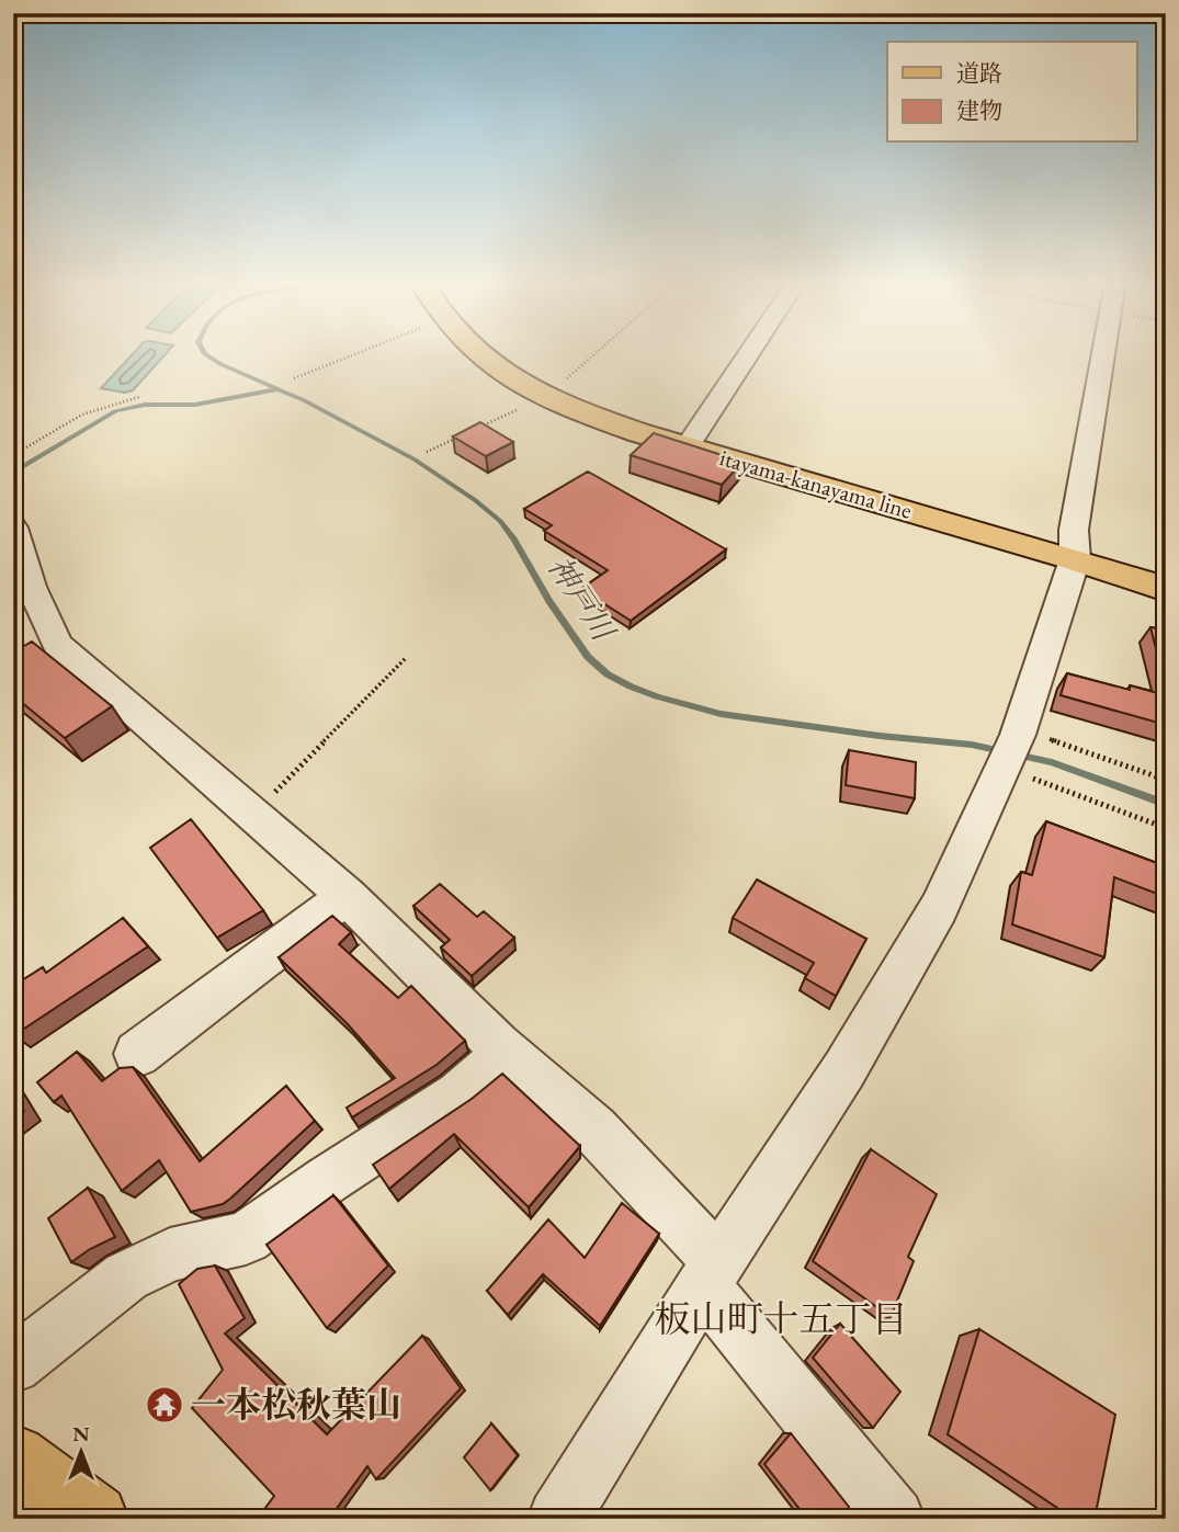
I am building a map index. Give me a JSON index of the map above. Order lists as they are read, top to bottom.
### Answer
{
  "streets": {
    "main road": ["itayama-kanayama line"]
  },
  "districts": ["板山町十五丁目"],
  "water": ["神戸川"],
  "places": {
    "temple": ["一本松秋葉山"]
  },
  "legend": ["道路", "建物"],
  "north": "top"
}
